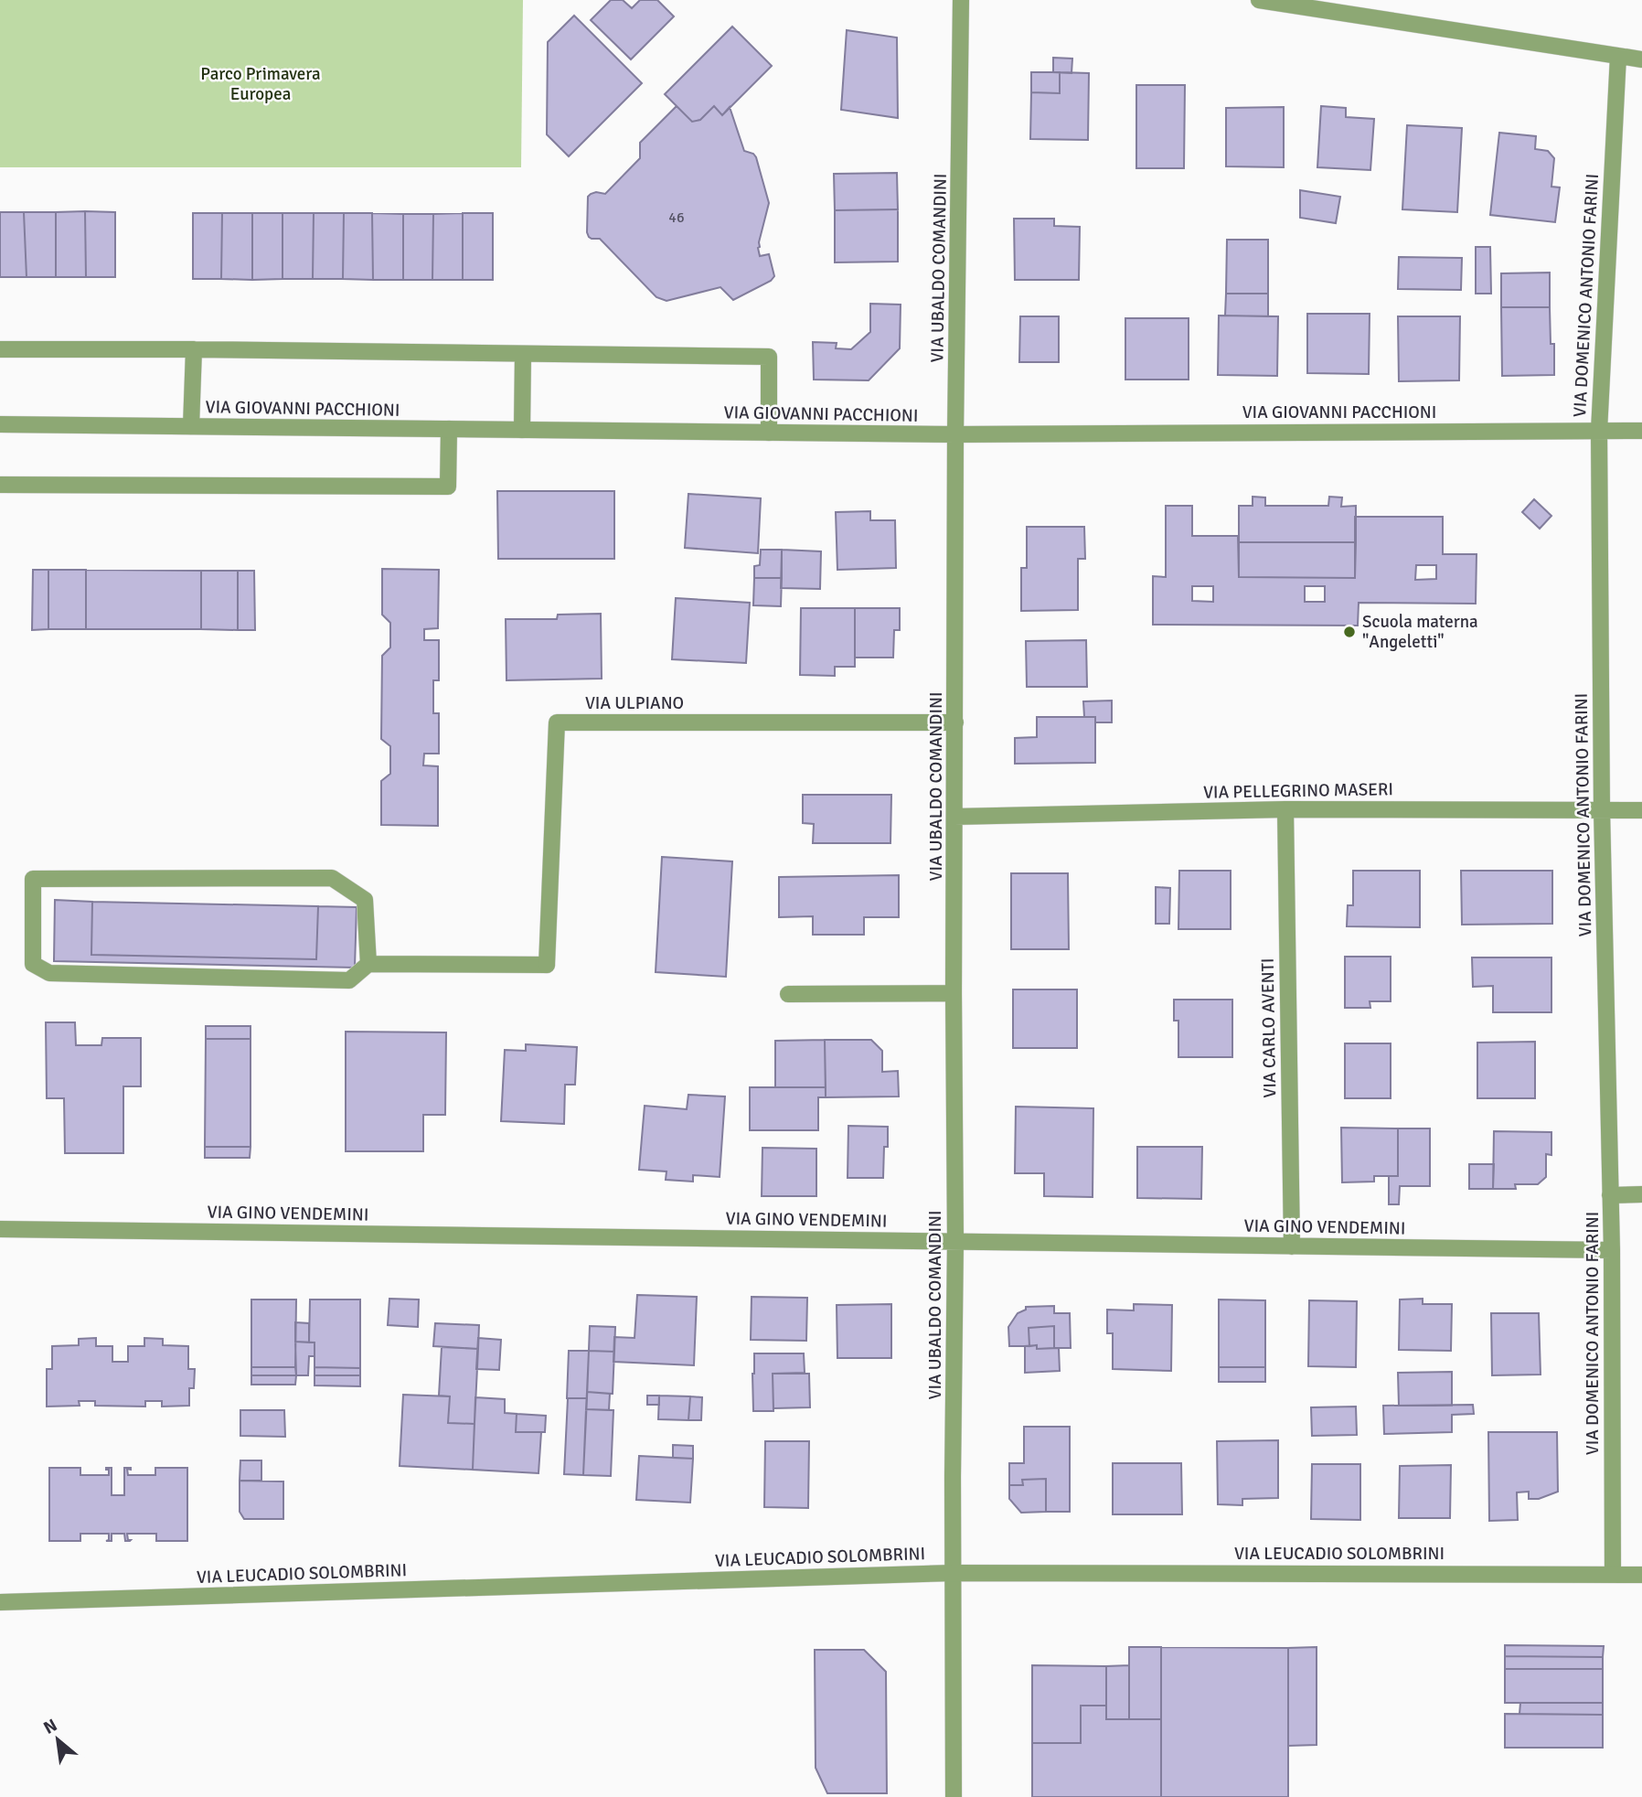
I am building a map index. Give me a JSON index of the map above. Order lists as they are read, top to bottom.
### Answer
{
  "streets": {
    "street": [
      "VIA UBALDO COMANDINI",
      "VIA DOMENICO ANTONIO FARINI",
      "VIA GIOVANNI PACCHIONI",
      "VIA ULPIANO",
      "VIA PELLEGRINO MASERI",
      "VIA CARLO AVENTI",
      "VIA GINO VENDEMINI",
      "VIA LEUCADIO SOLOMBRINI"
    ]
  },
  "crossings": [
    ["VIA UBALDO COMANDINI", "VIA GIOVANNI PACCHIONI"],
    ["VIA UBALDO COMANDINI", "VIA ULPIANO"],
    ["VIA UBALDO COMANDINI", "VIA PELLEGRINO MASERI"],
    ["VIA UBALDO COMANDINI", "VIA GINO VENDEMINI"],
    ["VIA UBALDO COMANDINI", "VIA LEUCADIO SOLOMBRINI"],
    ["VIA DOMENICO ANTONIO FARINI", "VIA GIOVANNI PACCHIONI"],
    ["VIA DOMENICO ANTONIO FARINI", "VIA PELLEGRINO MASERI"],
    ["VIA DOMENICO ANTONIO FARINI", "VIA GINO VENDEMINI"],
    ["VIA DOMENICO ANTONIO FARINI", "VIA LEUCADIO SOLOMBRINI"],
    ["VIA PELLEGRINO MASERI", "VIA CARLO AVENTI"],
    ["VIA CARLO AVENTI", "VIA GINO VENDEMINI"]
  ],
  "parks": ["Parco Primavera Europea"],
  "places": ["Scuola materna \"Angeletti\""],
  "house_numbers": ["46"],
  "north": "top left"
}
